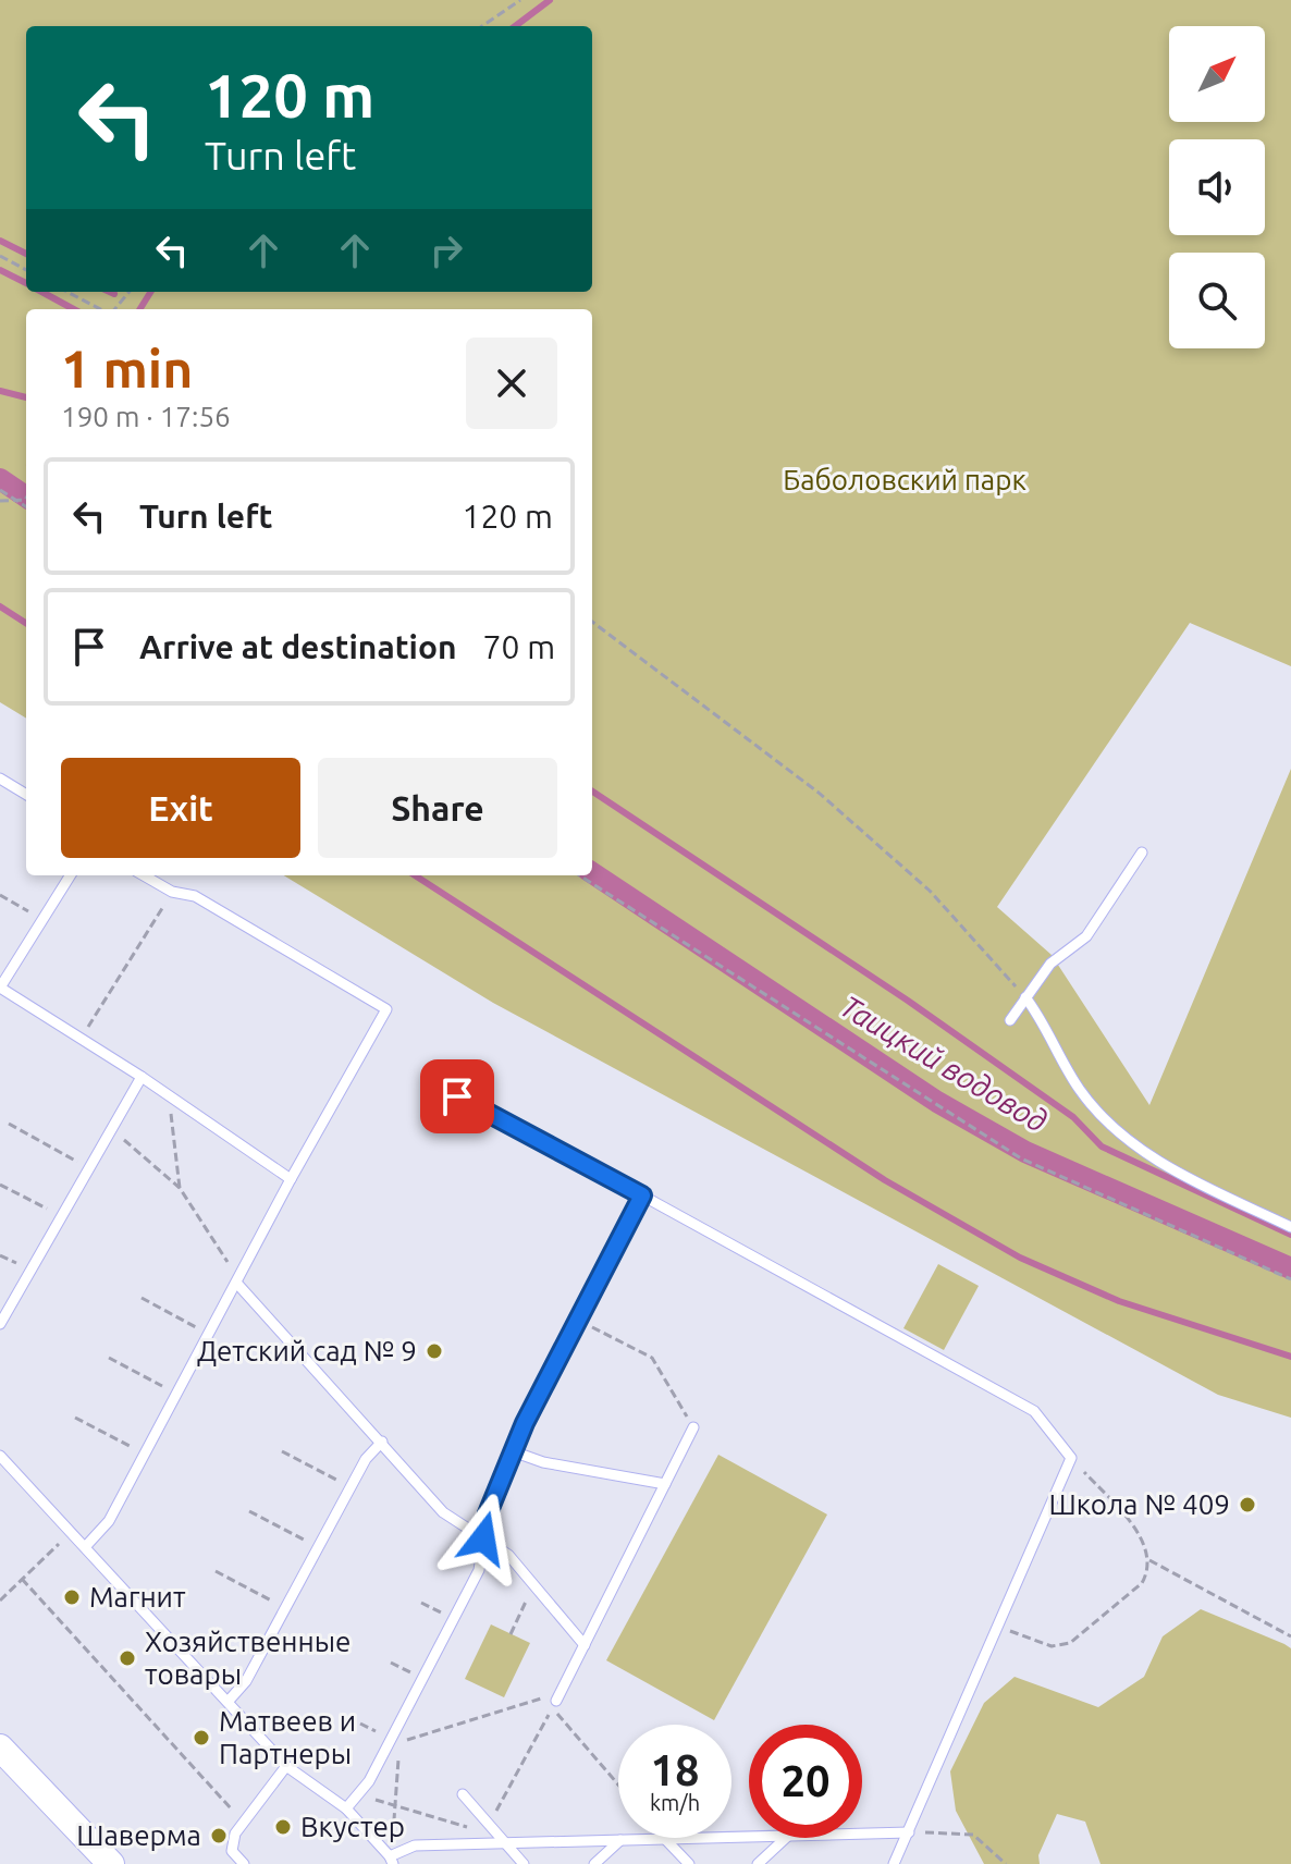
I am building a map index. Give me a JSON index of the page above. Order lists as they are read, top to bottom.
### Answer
{
  "water": ["Таицкий водовод"],
  "parks": ["Баболовский парк"],
  "places": [
    "Детский сад № 9",
    "Школа № 409",
    "Магнит",
    "Хозяйственные товары",
    "Матвеев и Партнеры",
    "Вкустер",
    "Шаверма"
  ],
  "north": "top right",
  "page": {
    "turn": ["120 m", "Turn left"],
    "heading": ["1 min", "190 m · 17:56"],
    "list": [
      {
        "name": "Turn left",
        "value": "120 m"
      },
      {
        "name": "Arrive at destination",
        "value": "70 m"
      }
    ],
    "buttons": ["Exit", "Share"],
    "speed": "18 km/h",
    "limit": "20"
  }
}
